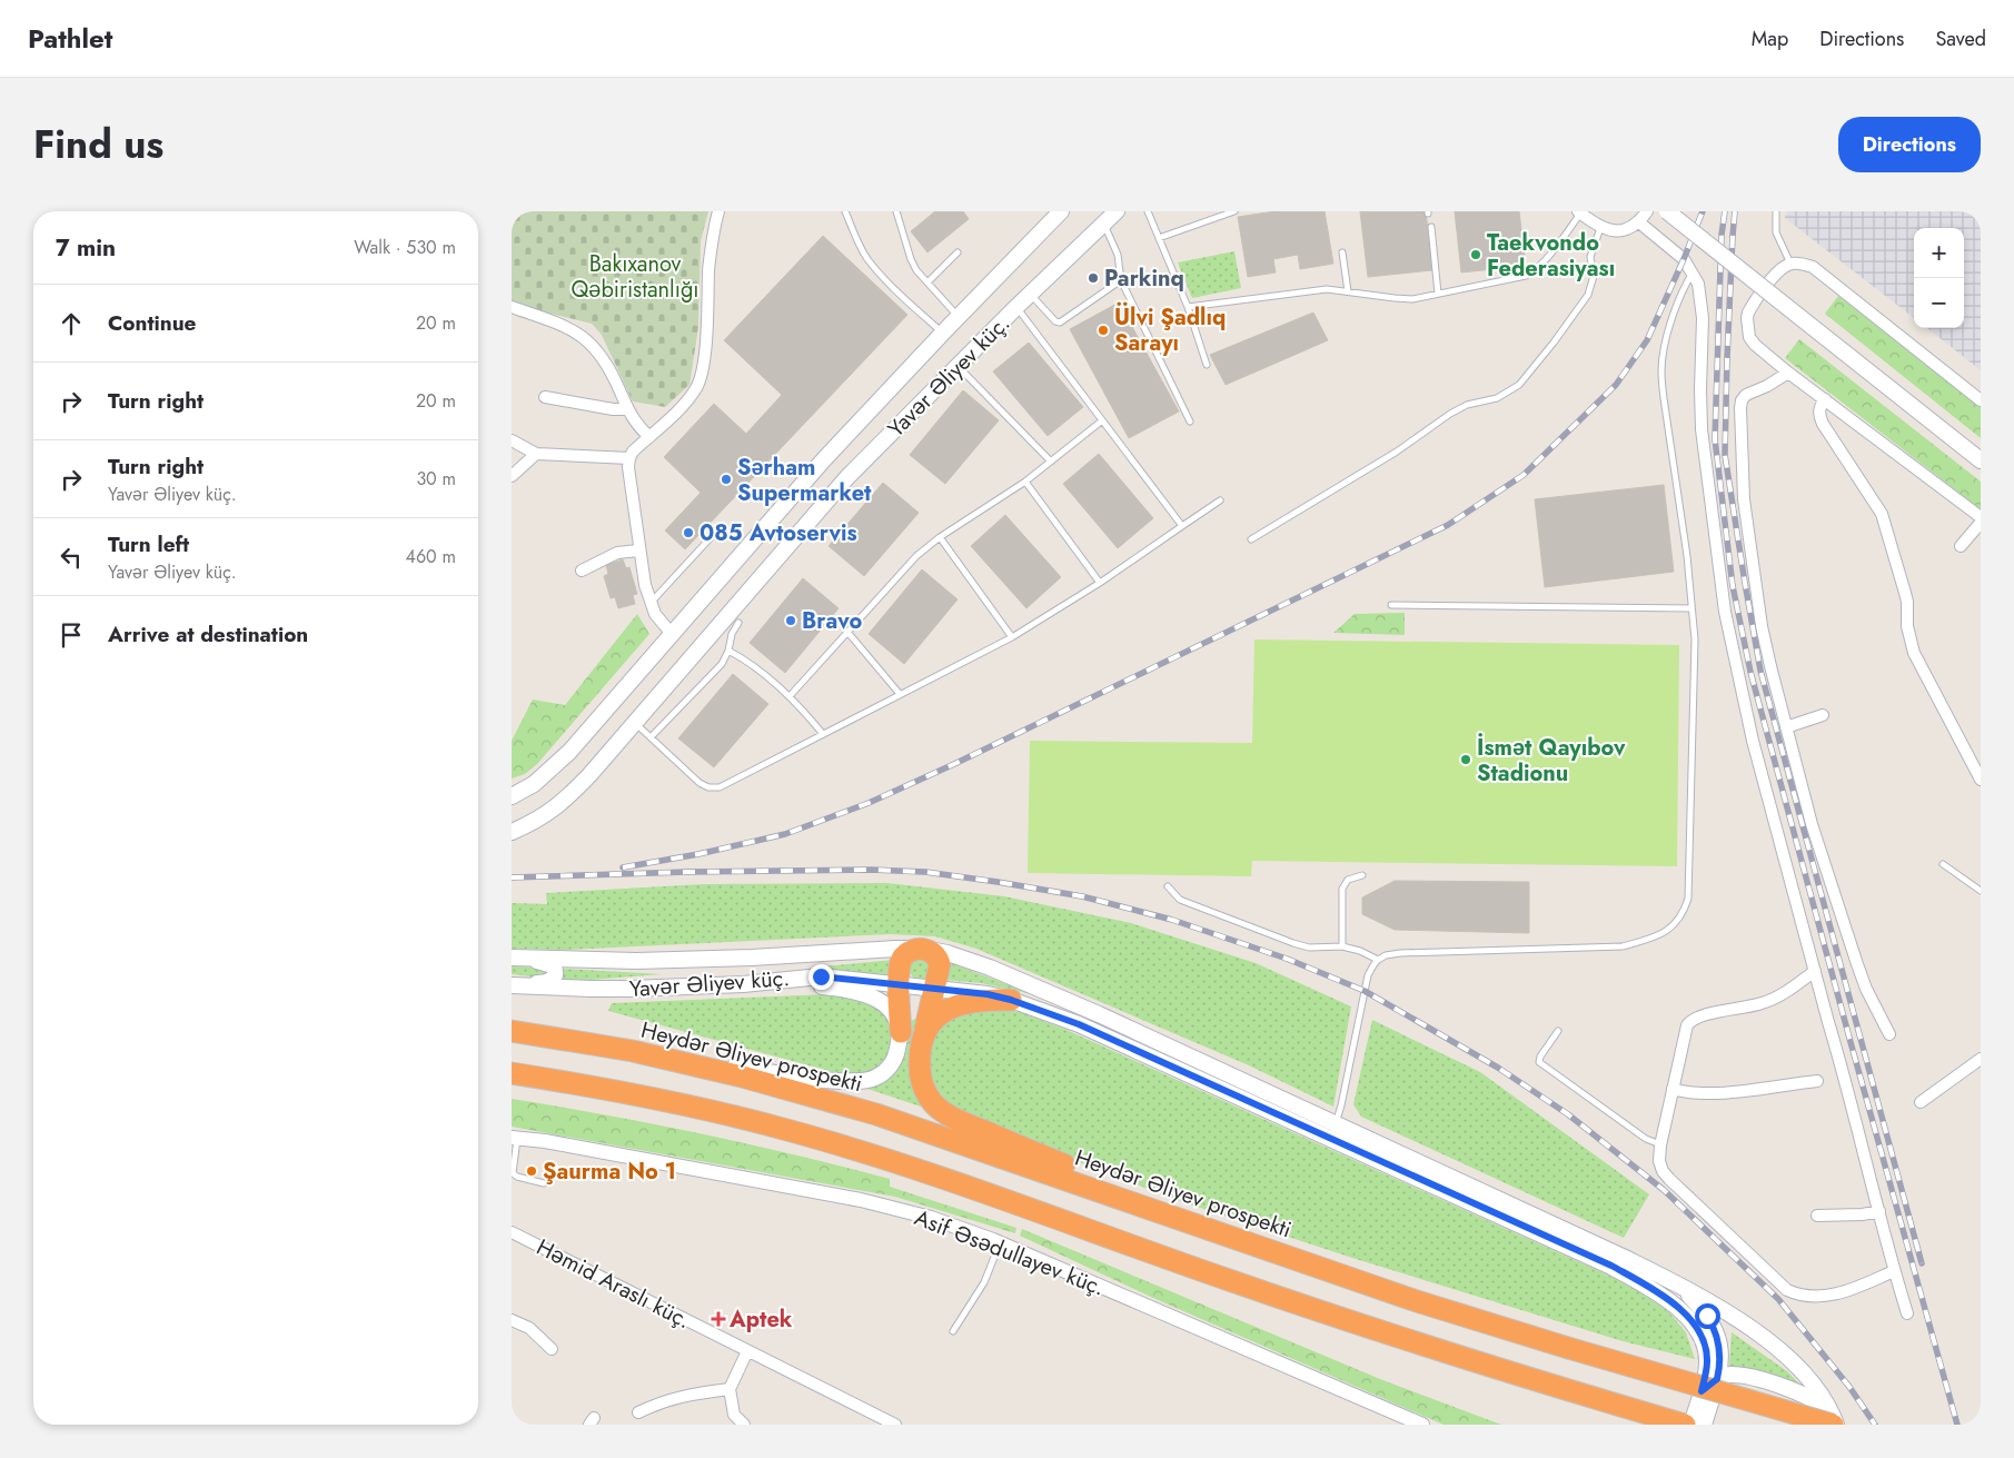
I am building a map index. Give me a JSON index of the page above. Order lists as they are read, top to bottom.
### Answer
{
  "streets": {
    "highway": ["Heydər Əliyev prospekti"],
    "main road": ["Yavər Əliyev küç."],
    "street": ["Asif Əsədullayev küç.", "Həmid Araslı küç."]
  },
  "crossings": [
    ["Yavər Əliyev küç.", "Heydər Əliyev prospekti"]
  ],
  "parks": ["Bakıxanov Qəbiristanlığı"],
  "places": {
    "other": [
      "Taekvondo Federasiyası",
      "Parkinq",
      "Ülvi Şadlıq Sarayı",
      "Sərham Supermarket",
      "085 Avtoservis",
      "Bravo",
      "İsmət Qayıbov Stadionu",
      "Şaurma No 1"
    ],
    "health": ["Aptek"]
  },
  "page": {
    "header": "Pathlet",
    "nav": ["Map", "Directions", "Saved"],
    "title": "Find us",
    "buttons": "Directions",
    "heading": ["7 min", "Walk · 530 m"],
    "map_buttons": ["+", "−"],
    "list": [
      ["Continue", "20 m"],
      ["Turn right", "20 m"],
      ["Turn right", "Yavər Əliyev küç.", "30 m"],
      ["Turn left", "Yavər Əliyev küç.", "460 m"],
      "Arrive at destination"
    ]
  }
}
